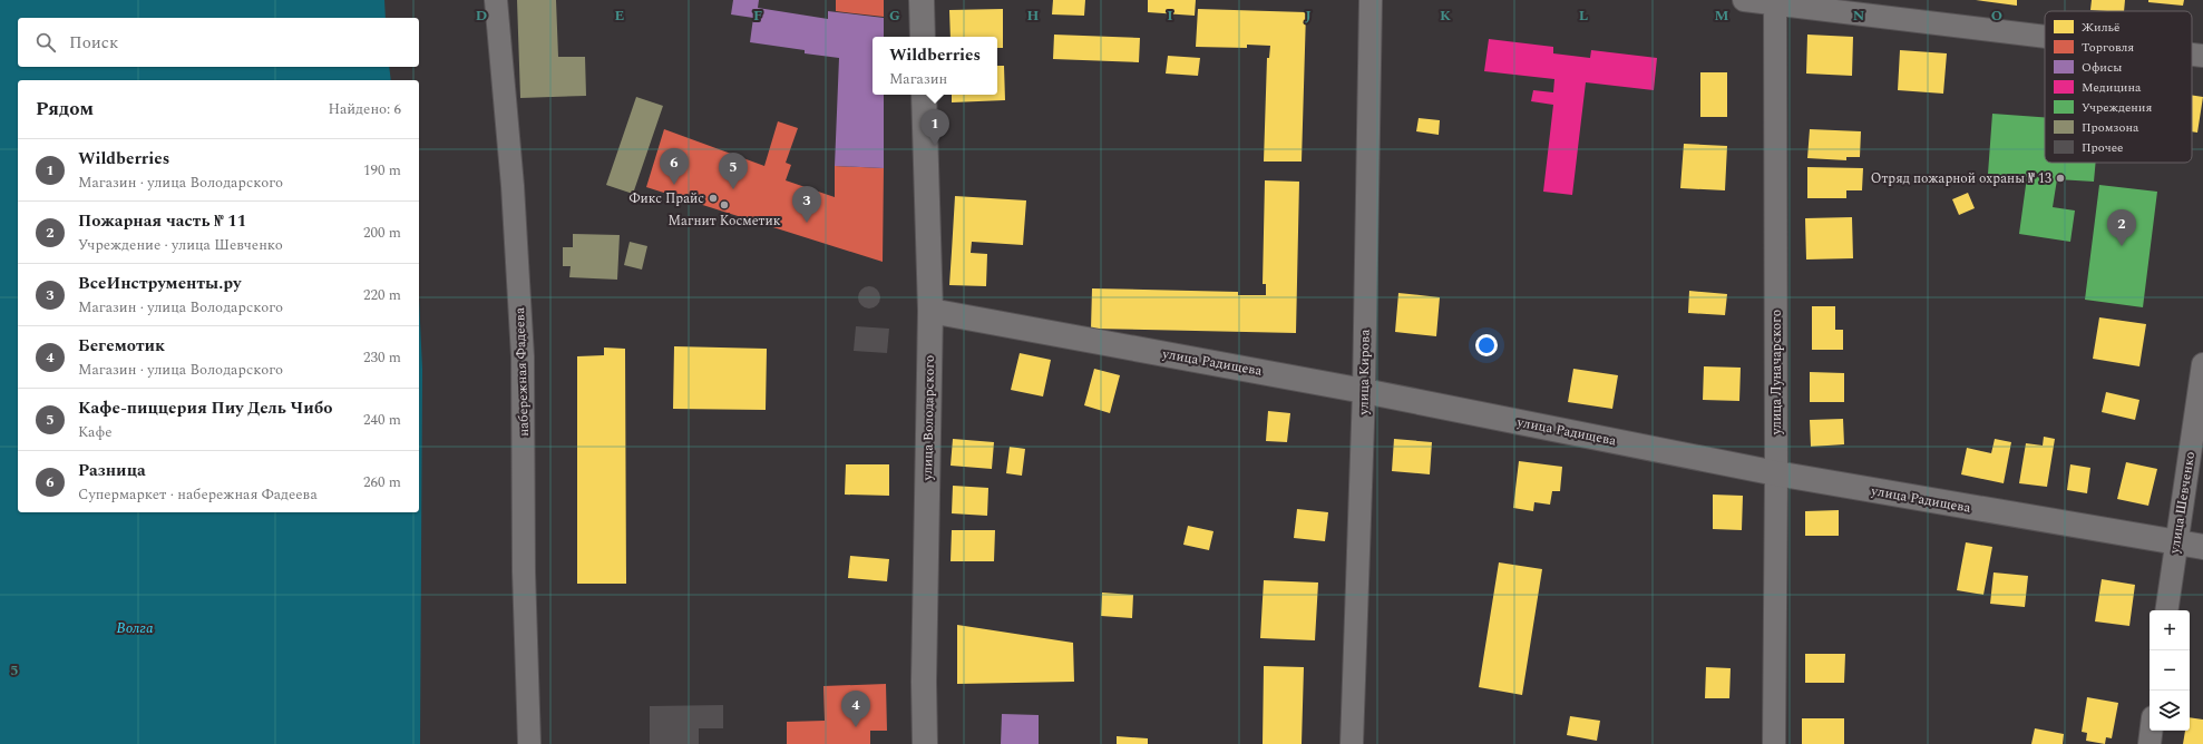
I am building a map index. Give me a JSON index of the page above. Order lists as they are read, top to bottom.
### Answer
{
  "streets": {
    "main road": ["улица Радищева", "улица Володарского"],
    "street": [
      "набережная Фадеева",
      "улица Кирова",
      "улица Луначарского",
      "улица Шевченко"
    ]
  },
  "crossings": [
    ["улица Радищева", "улица Кирова"],
    ["улица Радищева", "улица Луначарского"],
    ["улица Радищева", "улица Володарского"],
    ["улица Радищева", "улица Шевченко"]
  ],
  "water": ["Волга"],
  "places": ["Отряд пожарной охраны № 13", "Фикс Прайс", "Магнит Косметик"],
  "legend": [
    "Жильё",
    "Торговля",
    "Офисы",
    "Медицина",
    "Учреждения",
    "Промзона",
    "Прочее"
  ],
  "page": {
    "search": "Поиск",
    "popup": ["Wildberries", "Магазин"],
    "heading": ["Рядом", "Найдено: 6"],
    "pins": [
      "1",
      "6",
      "5",
      "3",
      "2",
      "4"
    ],
    "list": [
      {
        "mark": "1",
        "name": "Wildberries",
        "note": "Магазин · улица Володарского",
        "value": "190 m"
      },
      {
        "mark": "2",
        "name": "Пожарная часть № 11",
        "note": "Учреждение · улица Шевченко",
        "value": "200 m"
      },
      {
        "mark": "3",
        "name": "ВсеИнструменты.ру",
        "note": "Магазин · улица Володарского",
        "value": "220 m"
      },
      {
        "mark": "4",
        "name": "Бегемотик",
        "note": "Магазин · улица Володарского",
        "value": "230 m"
      },
      {
        "mark": "5",
        "name": "Кафе-пиццерия Пиу Дель Чибо",
        "note": "Кафе",
        "value": "240 m"
      },
      {
        "mark": "6",
        "name": "Разница",
        "note": "Супермаркет · набережная Фадеева",
        "value": "260 m"
      }
    ],
    "map_buttons": ["+", "−"]
  },
  "grid": {
    "columns": [
      "D",
      "E",
      "F",
      "G",
      "H",
      "I",
      "J",
      "K",
      "L",
      "M",
      "N",
      "O"
    ],
    "rows": ["5"]
  }
}
